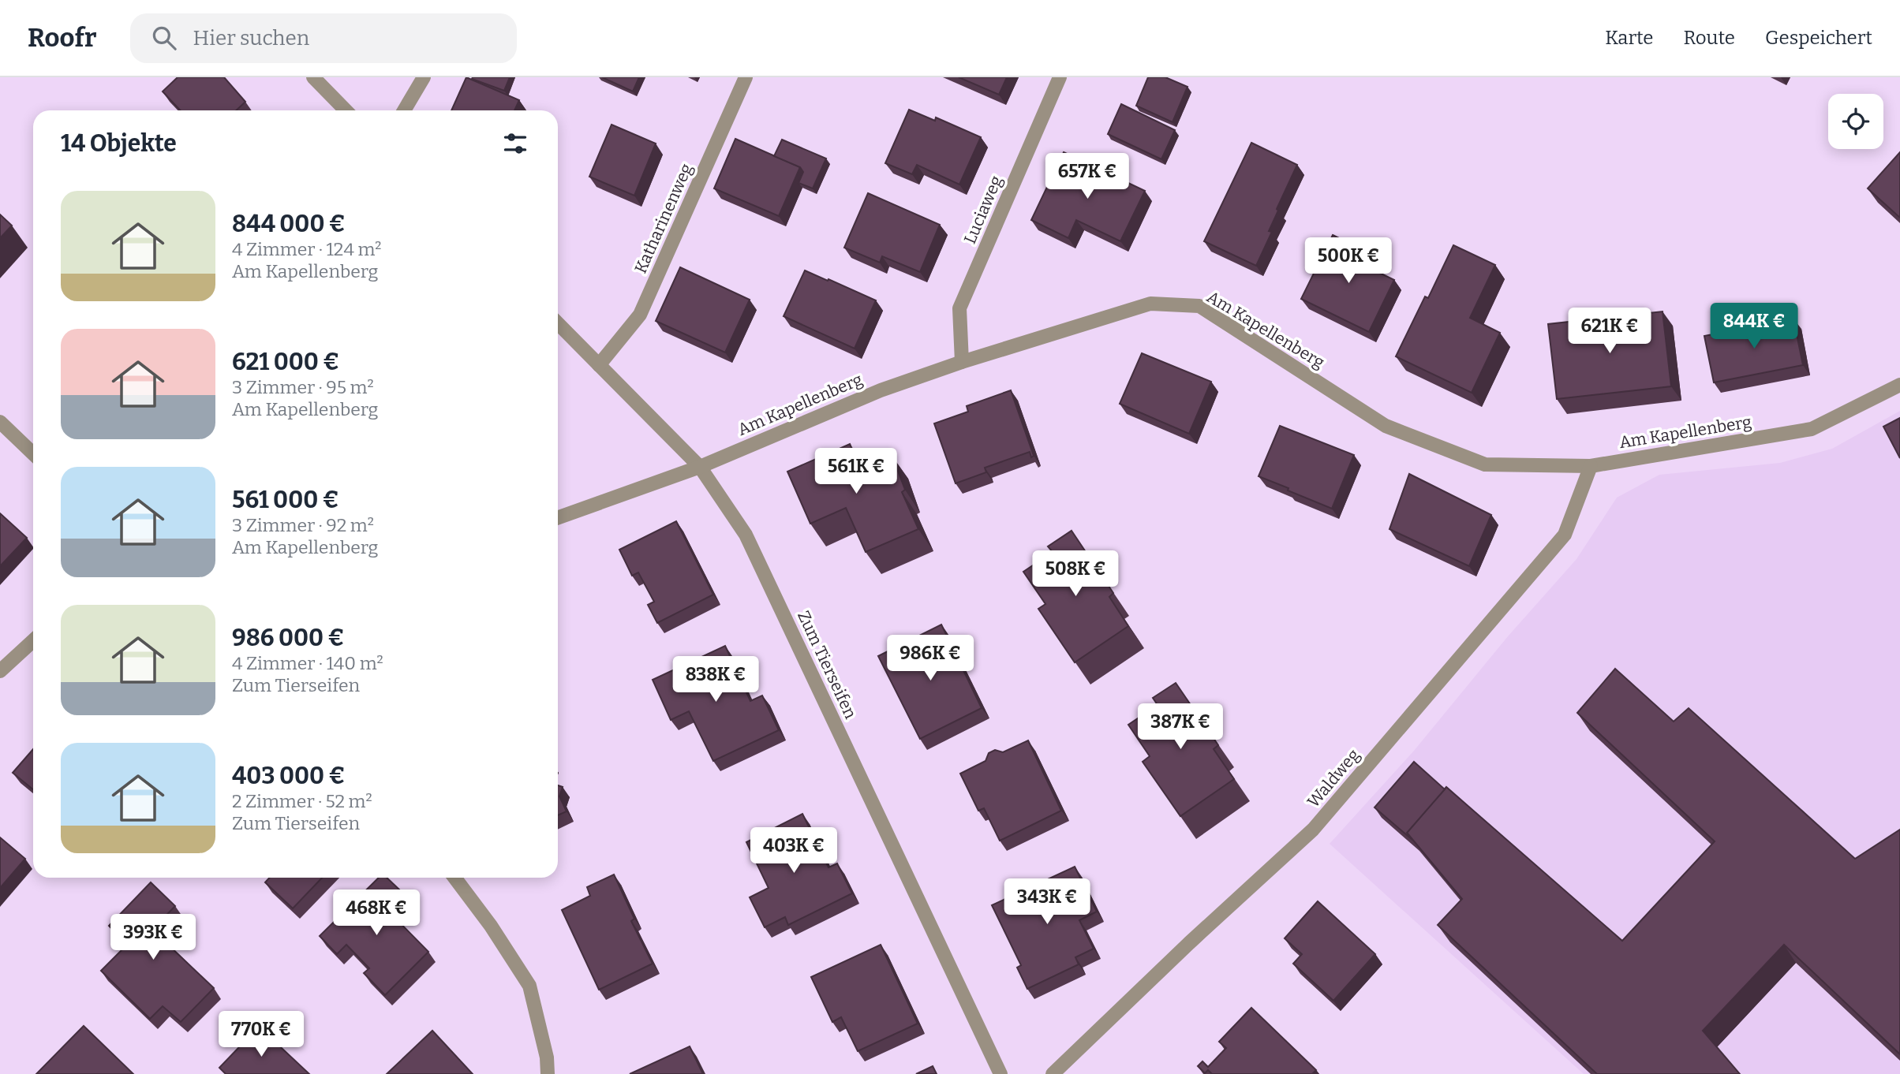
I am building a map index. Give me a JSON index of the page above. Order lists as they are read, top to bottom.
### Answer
{
  "streets": {
    "street": [
      "Luciaweg",
      "Katharinenweg",
      "Am Kapellenberg",
      "Zum Tierseifen",
      "Waldweg"
    ]
  },
  "crossings": [
    ["Luciaweg", "Am Kapellenberg"],
    ["Katharinenweg", "Zum Tierseifen"],
    ["Am Kapellenberg", "Zum Tierseifen"],
    ["Am Kapellenberg", "Waldweg"]
  ],
  "page": {
    "header": "Roofr",
    "search": "Hier suchen",
    "nav": ["Karte", "Route", "Gespeichert"],
    "heading": "14 Objekte",
    "price": [
      "657K €",
      "500K €",
      "844K €",
      "621K €",
      "561K €",
      "508K €",
      "986K €",
      "838K €",
      "387K €",
      "403K €",
      "343K €",
      "468K €",
      "393K €",
      "770K €"
    ],
    "list": [
      {
        "name": "844 000 €",
        "note": "4 Zimmer · 124 m² · Am Kapellenberg"
      },
      {
        "name": "621 000 €",
        "note": "3 Zimmer · 95 m² · Am Kapellenberg"
      },
      {
        "name": "561 000 €",
        "note": "3 Zimmer · 92 m² · Am Kapellenberg"
      },
      {
        "name": "986 000 €",
        "note": "4 Zimmer · 140 m² · Zum Tierseifen"
      },
      {
        "name": "403 000 €",
        "note": "2 Zimmer · 52 m² · Zum Tierseifen"
      }
    ]
  }
}
